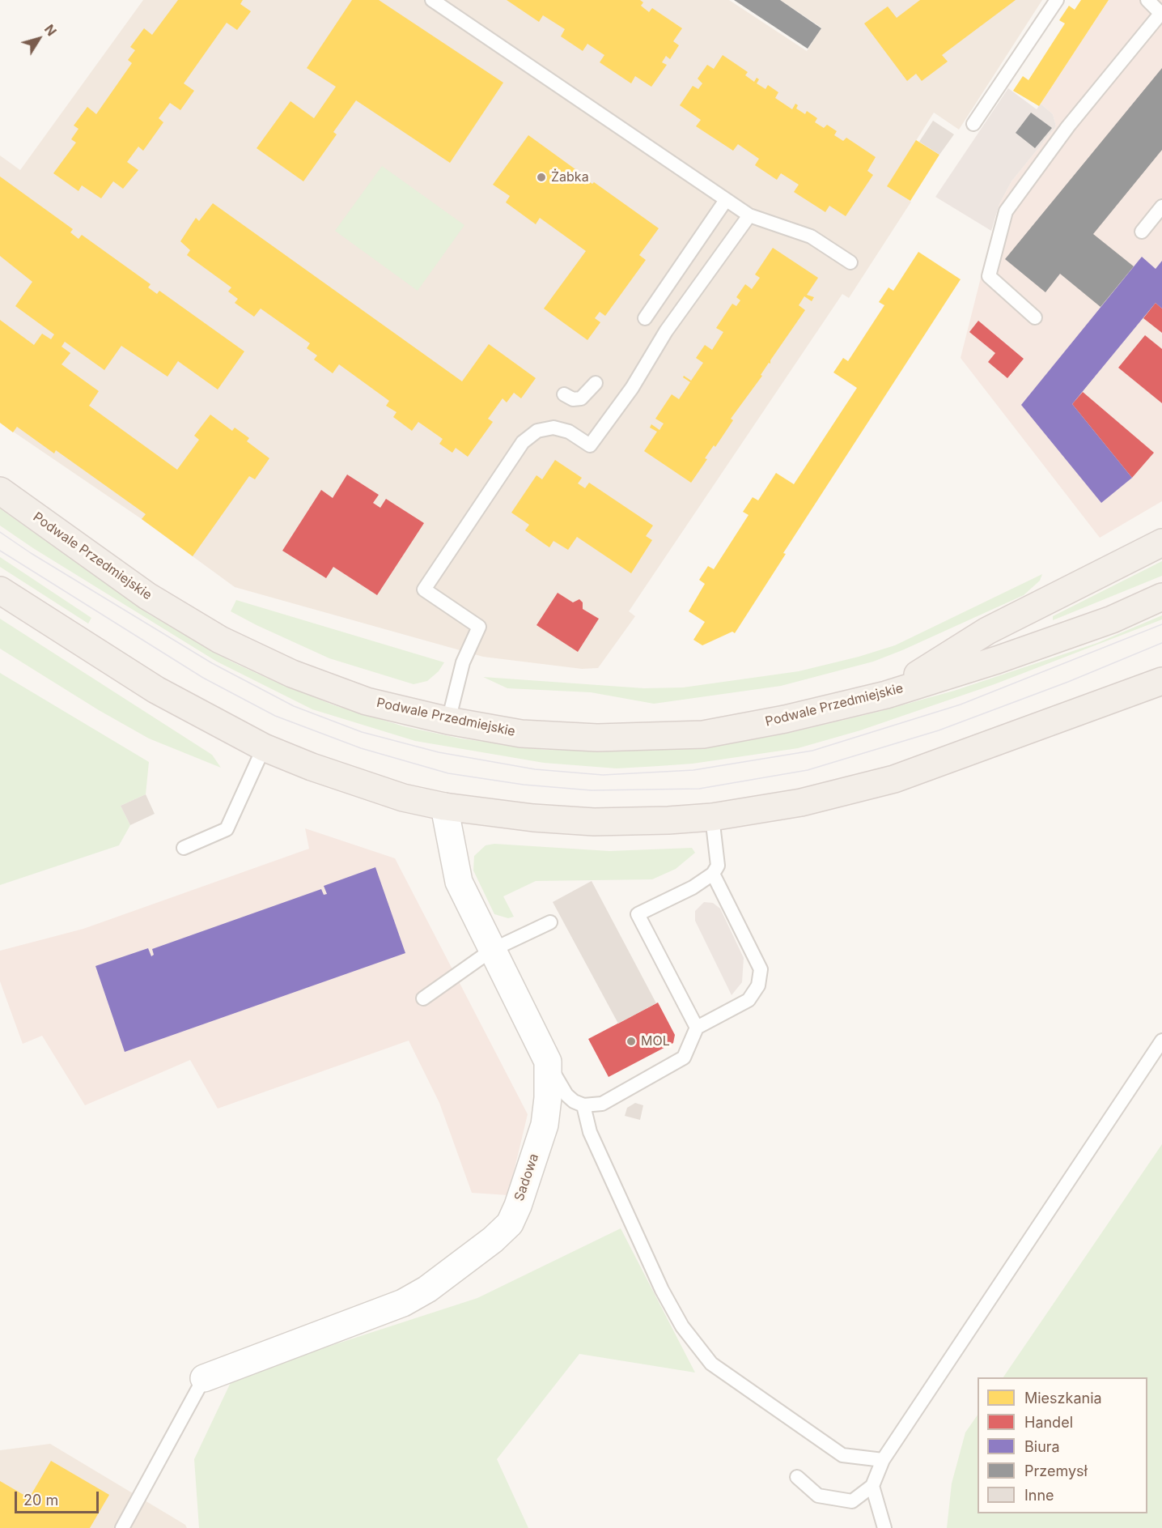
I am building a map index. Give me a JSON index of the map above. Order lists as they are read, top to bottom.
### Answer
{
  "streets": {
    "main road": ["Podwale Przedmiejskie"],
    "street": ["Sadowa"]
  },
  "places": ["Żabka", "MOL"],
  "legend": [
    "Mieszkania",
    "Handel",
    "Biura",
    "Przemysł",
    "Inne"
  ],
  "scale_bar": "20 m",
  "north": "top right"
}
